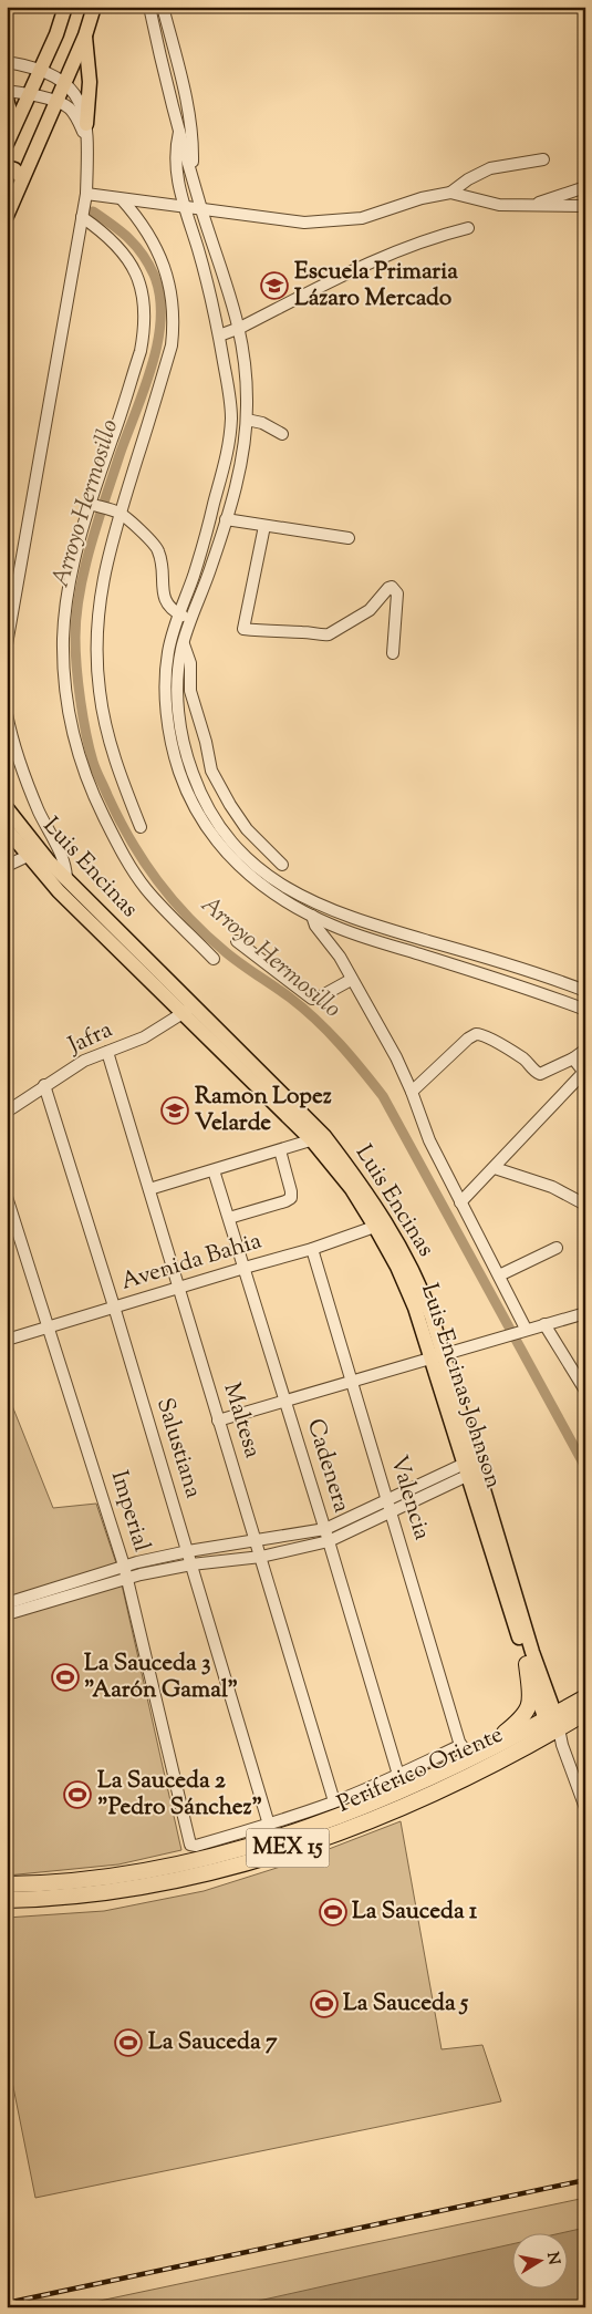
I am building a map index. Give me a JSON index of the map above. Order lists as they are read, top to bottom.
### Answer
{
  "streets": {
    "highway": ["Periferico Oriente", "MEX 15"],
    "main road": ["Luis Encinas", "Luis Encinas Johnson"],
    "street": [
      "Jafra",
      "Avenida Bahia",
      "Maltesa",
      "Salustiana",
      "Cadenera",
      "Valencia",
      "Imperial"
    ]
  },
  "crossings": [
    ["Luis Encinas", "Jafra"],
    ["Luis Encinas", "Luis Encinas Johnson"],
    ["Jafra", "Luis Encinas Johnson"],
    ["Jafra", "Maltesa"],
    ["Jafra", "Salustiana"],
    ["Avenida Bahia", "Luis Encinas Johnson"],
    ["Avenida Bahia", "Maltesa"],
    ["Avenida Bahia", "Salustiana"],
    ["Avenida Bahia", "Cadenera"],
    ["Avenida Bahia", "Valencia"],
    ["Avenida Bahia", "Imperial"],
    ["Luis Encinas Johnson", "Periferico Oriente"],
    ["Salustiana", "Imperial"],
    ["Valencia", "Periferico Oriente"]
  ],
  "water": ["Arroyo Hermosillo"],
  "places": {
    "school or university": ["Escuela Primaria Lázaro Mercado", "Ramon Lopez Velarde"],
    "sports": [
      "La Sauceda 3 \"Aarón Gamal\"",
      "La Sauceda 2 \"Pedro Sánchez\"",
      "La Sauceda 1",
      "La Sauceda 5",
      "La Sauceda 7"
    ]
  },
  "north": "right"
}
